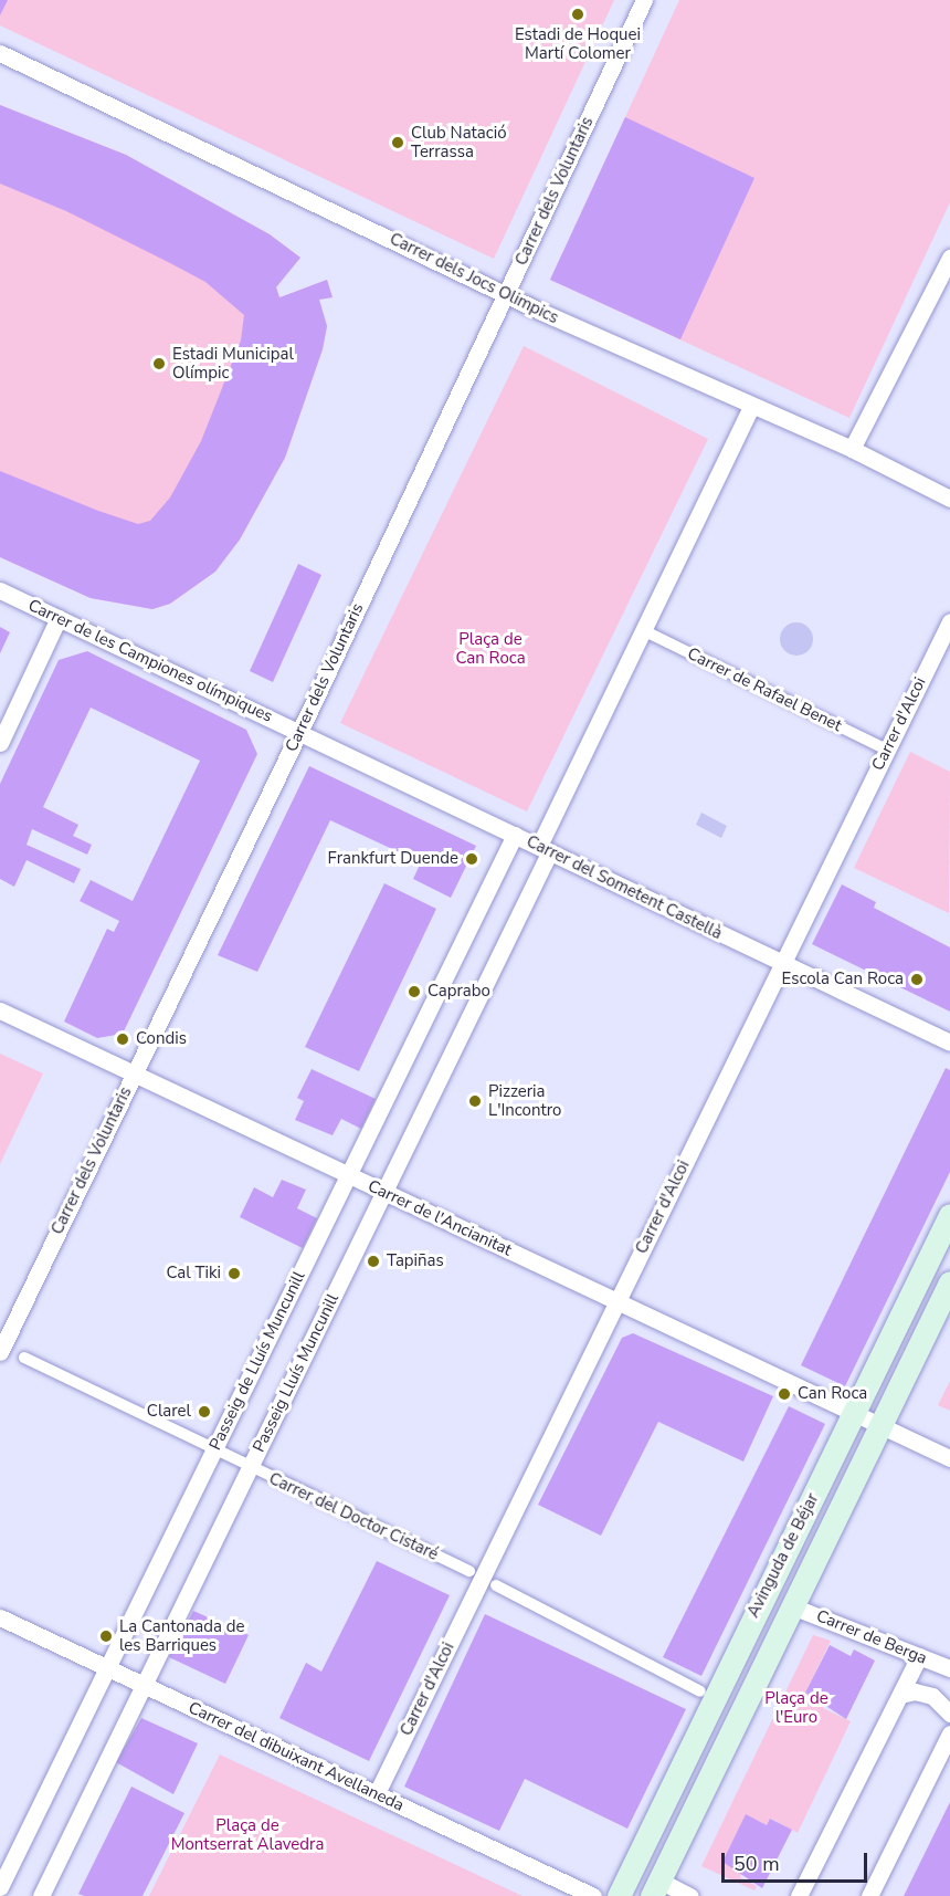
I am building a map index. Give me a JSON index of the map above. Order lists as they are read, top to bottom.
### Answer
{
  "streets": {
    "main road": ["Avinguda de Béjar"],
    "street": [
      "Carrer dels Voluntaris",
      "Carrer dels Jocs Olimpics",
      "Carrer de les Campiones olímpiques",
      "Carrer de Rafael Benet",
      "Carrer d'Alcoi",
      "Carrer del Sometent Castellà",
      "Carrer de l'Ancianitat",
      "Passeig de Lluís Muncunill",
      "Passeig Lluís Muncunill",
      "Carrer del Doctor Cistaré",
      "Carrer de Berga",
      "Carrer del dibuixant Avellaneda"
    ]
  },
  "crossings": [
    ["Carrer dels Voluntaris", "Carrer dels Jocs Olimpics"],
    ["Carrer dels Voluntaris", "Carrer de les Campiones olímpiques"],
    ["Carrer dels Voluntaris", "Carrer del Sometent Castellà"],
    ["Carrer dels Voluntaris", "Carrer de l'Ancianitat"],
    ["Carrer de les Campiones olímpiques", "Carrer del Sometent Castellà"],
    ["Carrer de Rafael Benet", "Carrer d'Alcoi"],
    ["Carrer d'Alcoi", "Carrer del Sometent Castellà"],
    ["Carrer d'Alcoi", "Carrer de l'Ancianitat"],
    ["Carrer d'Alcoi", "Carrer del dibuixant Avellaneda"],
    ["Carrer del Sometent Castellà", "Passeig de Lluís Muncunill"],
    ["Carrer del Sometent Castellà", "Passeig Lluís Muncunill"],
    ["Carrer de l'Ancianitat", "Passeig de Lluís Muncunill"],
    ["Carrer de l'Ancianitat", "Passeig Lluís Muncunill"],
    ["Carrer de l'Ancianitat", "Avinguda de Béjar"],
    ["Passeig de Lluís Muncunill", "Carrer del Doctor Cistaré"],
    ["Passeig de Lluís Muncunill", "Carrer del dibuixant Avellaneda"],
    ["Passeig Lluís Muncunill", "Carrer del Doctor Cistaré"],
    ["Passeig Lluís Muncunill", "Carrer del dibuixant Avellaneda"],
    ["Avinguda de Béjar", "Carrer de Berga"]
  ],
  "parks": ["Plaça de Can Roca", "Plaça de l'Euro", "Plaça de Montserrat Alavedra"],
  "places": [
    "Estadi de Hoquei Martí Colomer",
    "Club Natació Terrassa",
    "Estadi Municipal Olímpic",
    "Frankfurt Duende",
    "Escola Can Roca",
    "Caprabo",
    "Condis",
    "Pizzeria L'Incontro",
    "Tapiñas",
    "Cal Tiki",
    "Can Roca",
    "Clarel",
    "La Cantonada de les Barriques"
  ],
  "scale_bar": "50 m"
}
